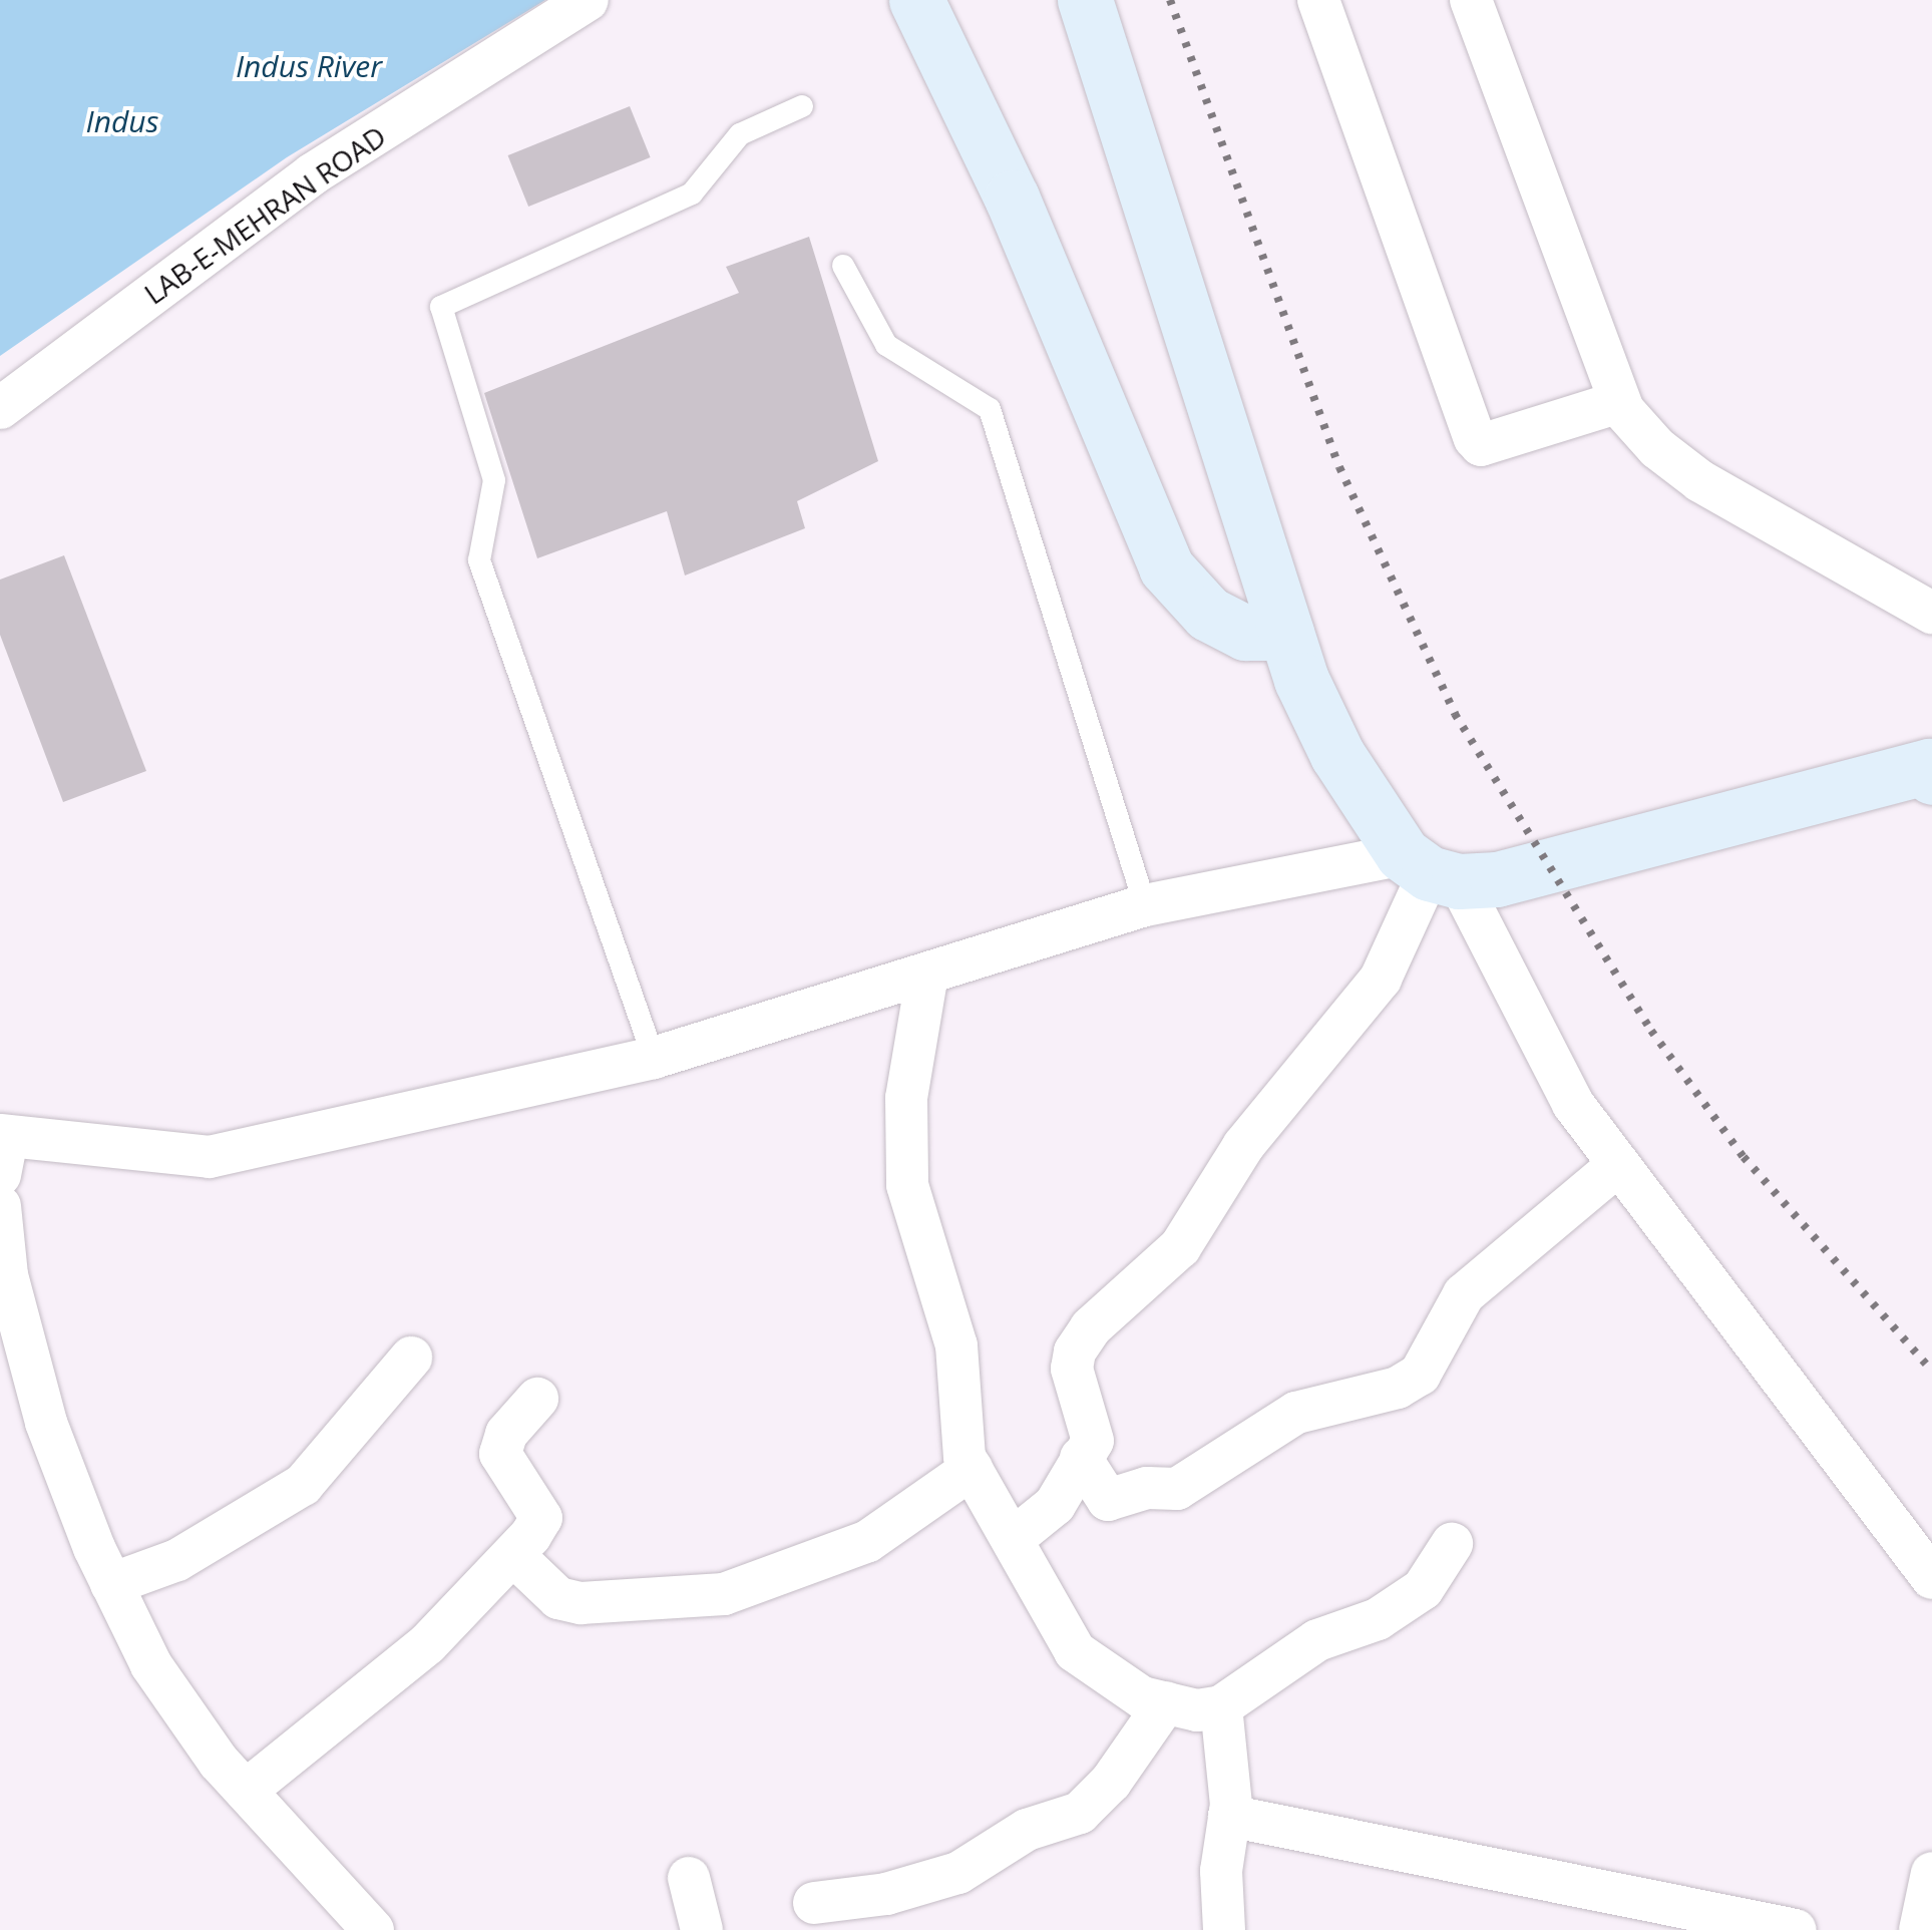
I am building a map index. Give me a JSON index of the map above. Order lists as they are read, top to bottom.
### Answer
{
  "streets": {
    "street": ["LAB-E-MEHRAN ROAD"]
  },
  "water": ["Indus River", "Indus"]
}
